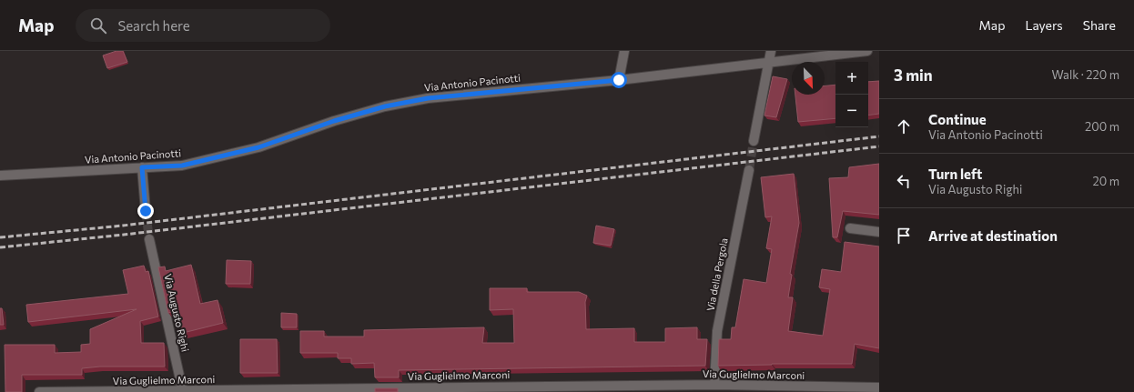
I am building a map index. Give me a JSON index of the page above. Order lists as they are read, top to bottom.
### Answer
{
  "streets": {
    "street": [
      "Via Antonio Pacinotti",
      "Via della Pergola",
      "Via Augusto Righi",
      "Via Guglielmo Marconi"
    ]
  },
  "crossings": [
    ["Via della Pergola", "Via Guglielmo Marconi"],
    ["Via Augusto Righi", "Via Guglielmo Marconi"]
  ],
  "north": "bottom right",
  "page": {
    "header": "Map",
    "search": "Search here",
    "nav": ["Map", "Layers", "Share"],
    "heading": ["3 min", "Walk · 220 m"],
    "map_buttons": ["+", "−"],
    "list": [
      ["Continue", "Via Antonio Pacinotti", "200 m"],
      ["Turn left", "Via Augusto Righi", "20 m"],
      "Arrive at destination"
    ]
  }
}
